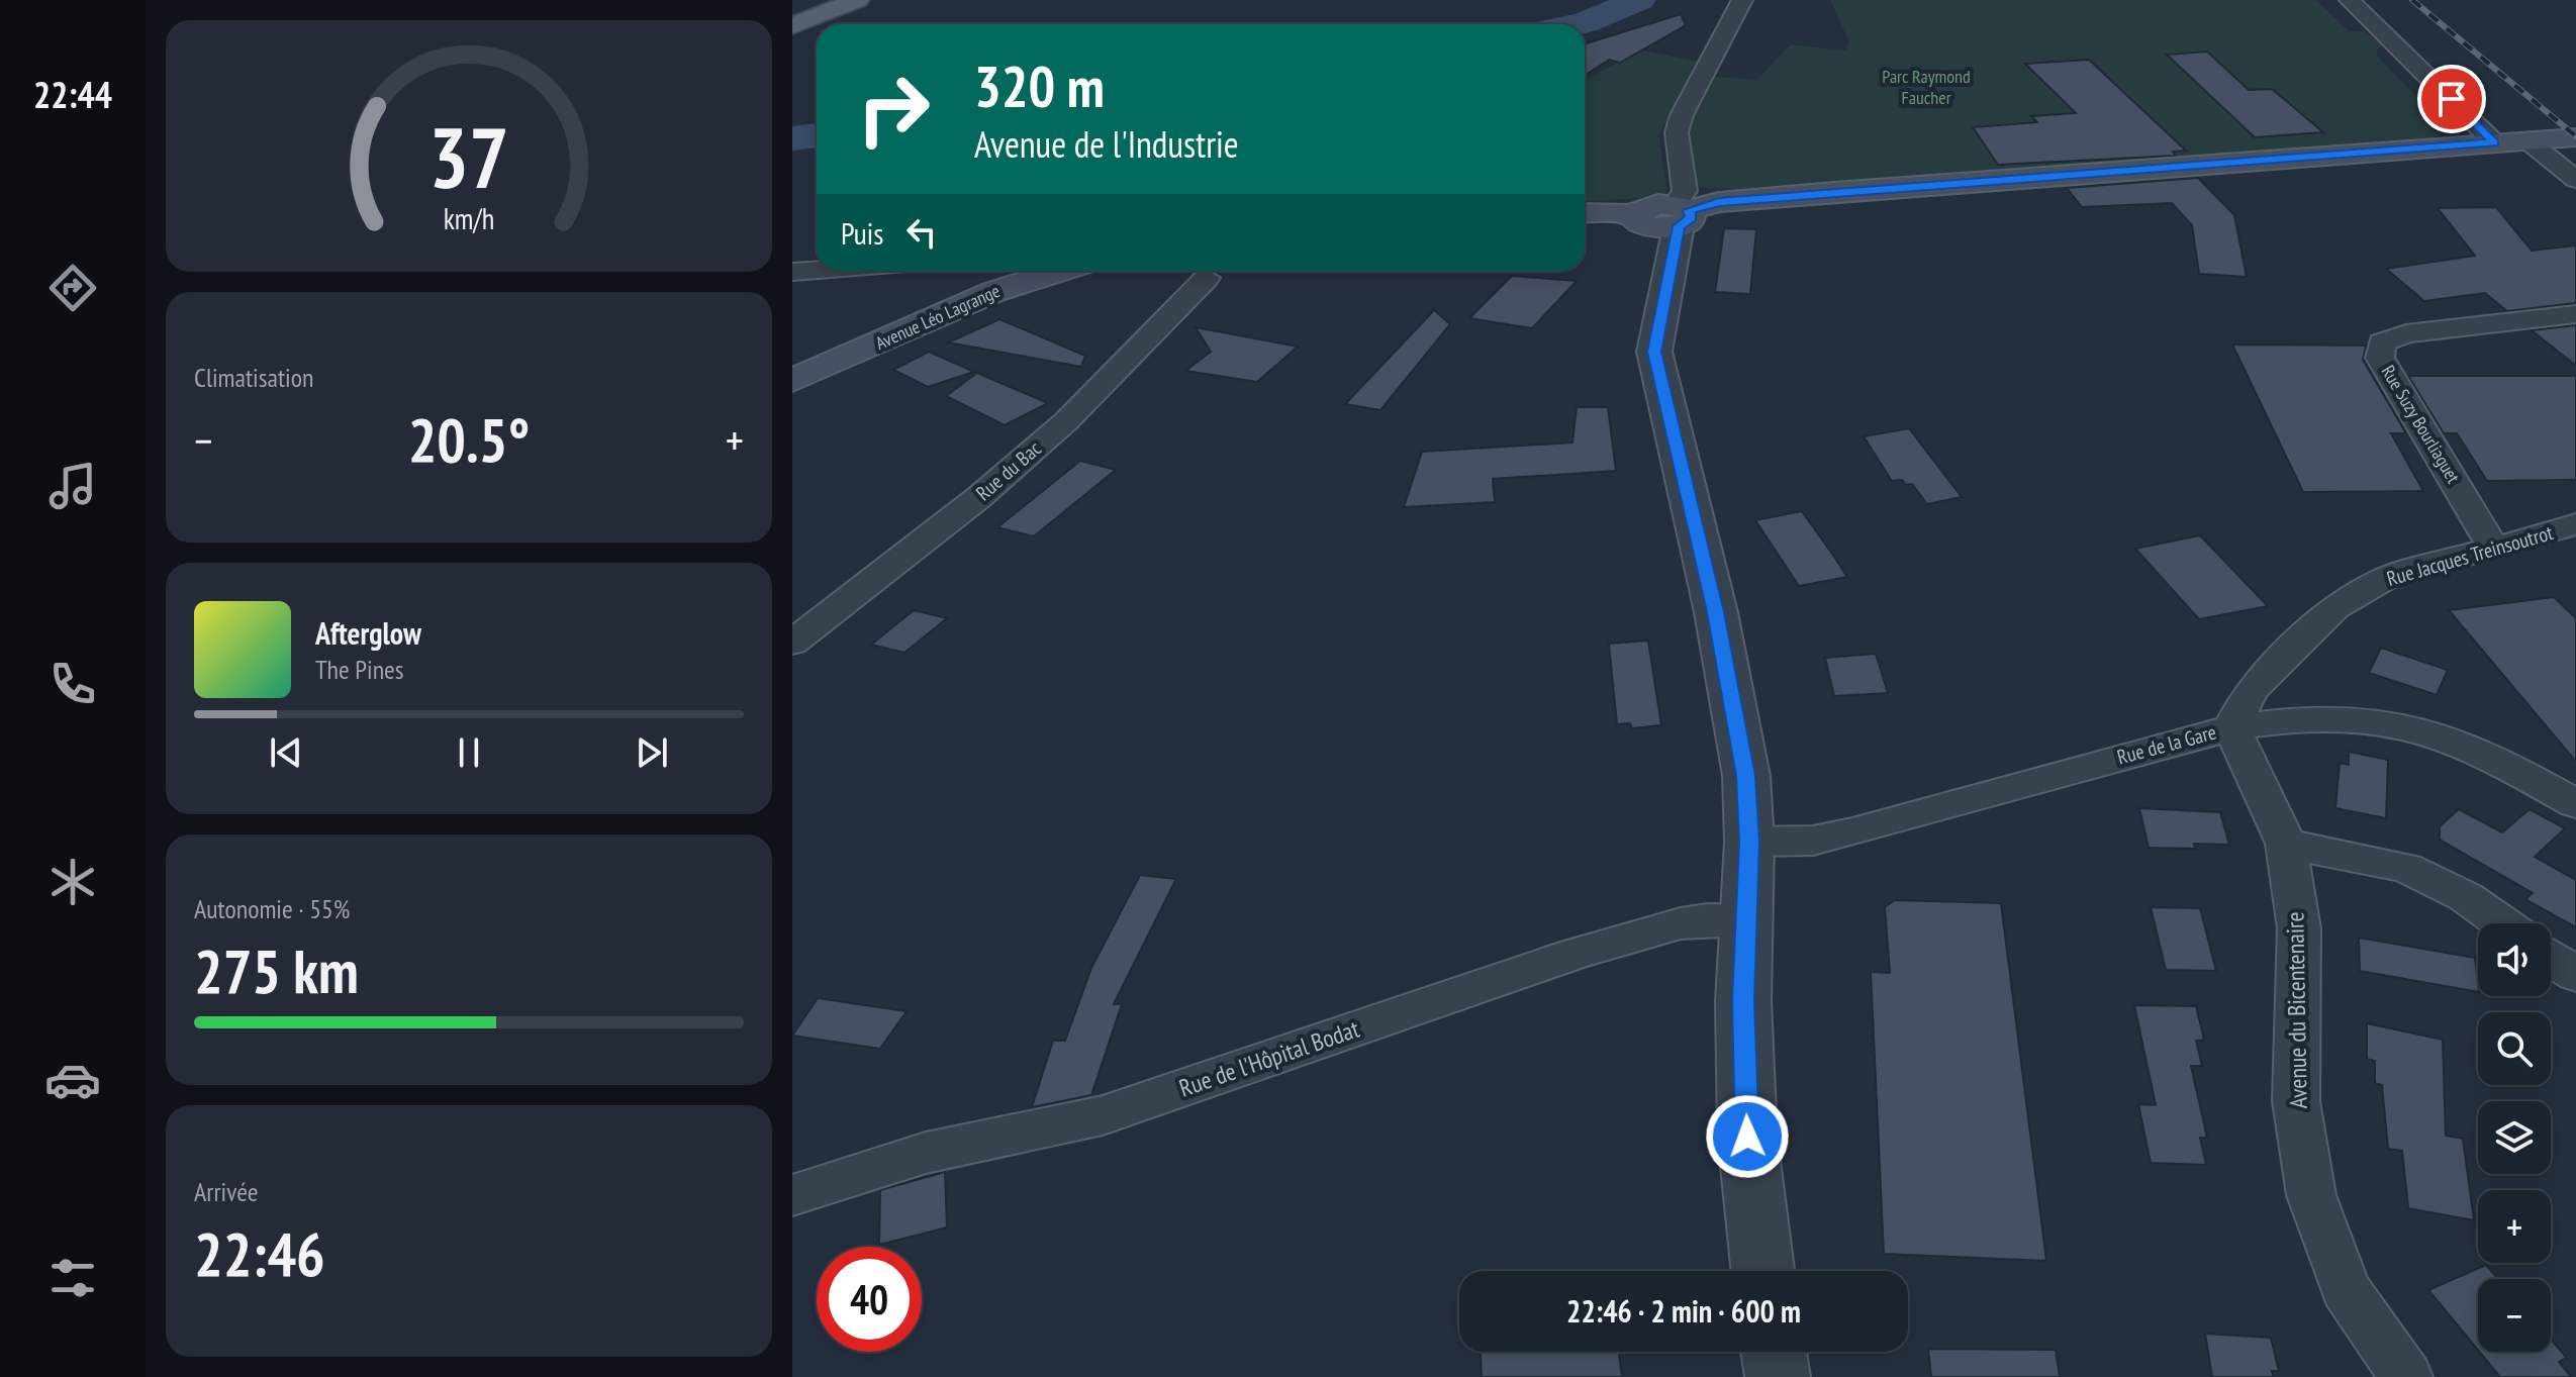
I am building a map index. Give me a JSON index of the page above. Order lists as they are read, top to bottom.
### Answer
{
  "streets": {
    "main road": ["Avenue Léo Lagrange"],
    "street": [
      "Rue Suzy Bourliaguet",
      "Rue du Bac",
      "Rue Jacques Treinsoutrot",
      "Rue de la Gare",
      "Avenue du Bicentenaire",
      "Rue de l'Hôpital Bodat"
    ]
  },
  "crossings": [
    ["Rue Suzy Bourliaguet", "Rue Jacques Treinsoutrot"],
    ["Rue Jacques Treinsoutrot", "Rue de la Gare"],
    ["Rue Jacques Treinsoutrot", "Avenue du Bicentenaire"],
    ["Rue de la Gare", "Avenue du Bicentenaire"]
  ],
  "parks": ["Parc Raymond Faucher"],
  "page": {
    "tabs": "22:44",
    "turn": ["320 m", "Avenue de l'Industrie"],
    "then": "Puis",
    "tile": [
      "Climatisation",
      ["Autonomie · 55%", "275 km"],
      ["Arrivée", "22:46"]
    ],
    "heat": ["−", "20.5°", "+"],
    "song": ["Afterglow", "The Pines"],
    "map_buttons": ["+", "−"],
    "limit": "40",
    "trip": "22:46 · 2 min · 600 m",
    "gauge": ["37", "km/h"]
  }
}
